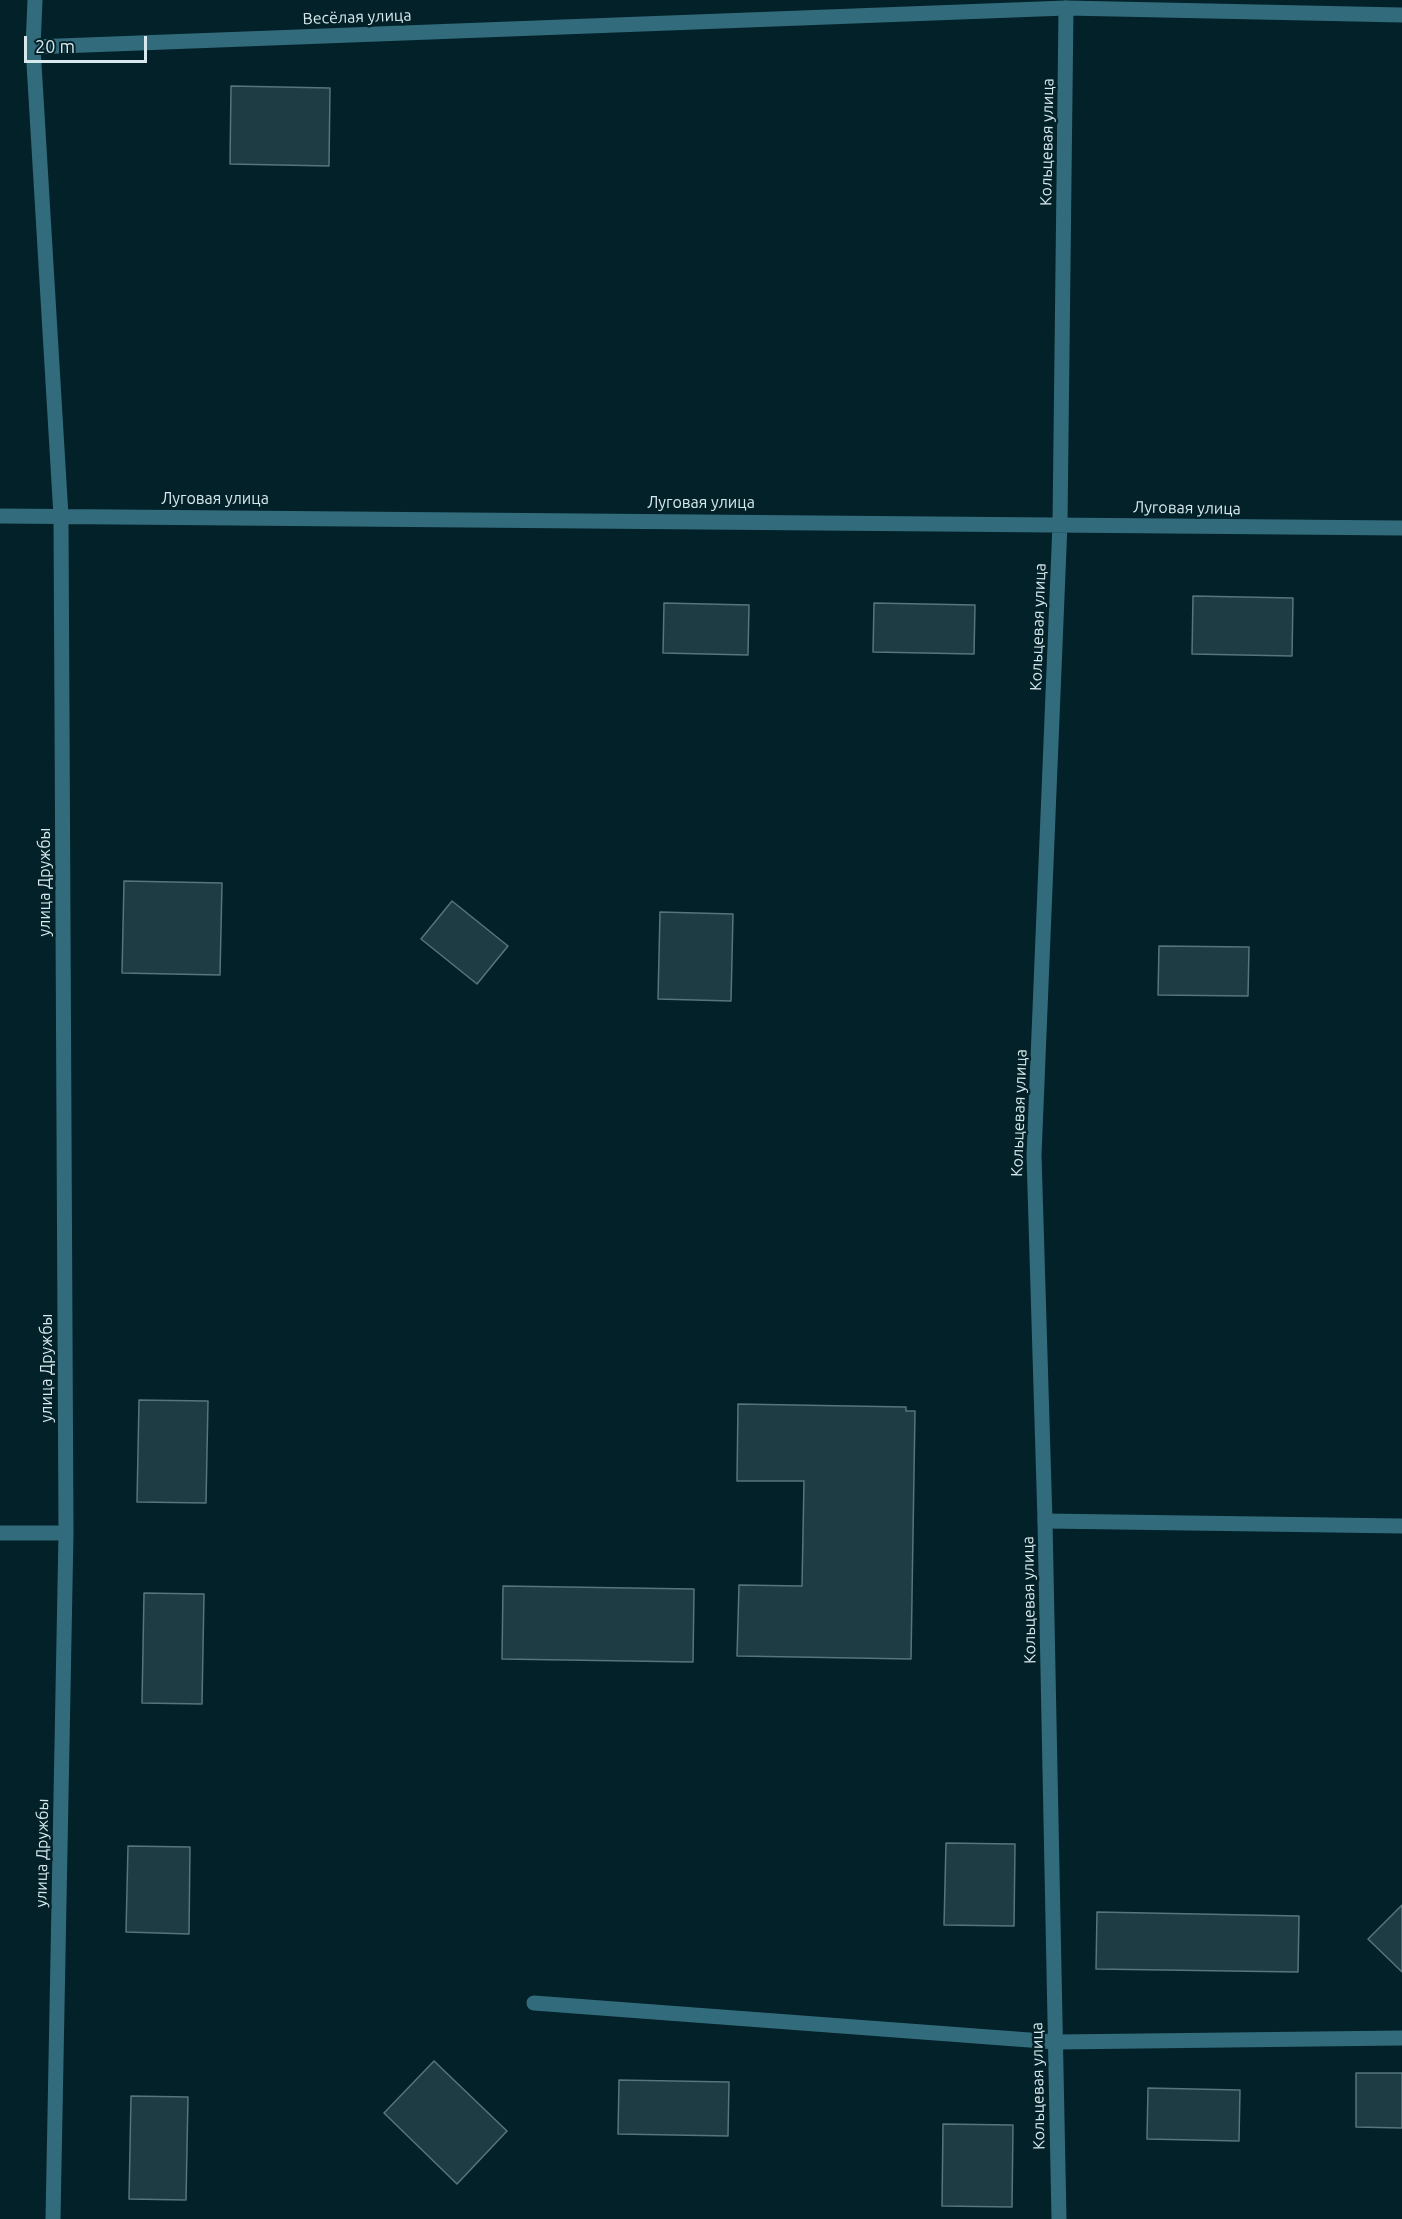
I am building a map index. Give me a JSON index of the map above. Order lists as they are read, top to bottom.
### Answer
{
  "streets": {
    "street": [
      "Весёлая улица",
      "Кольцевая улица",
      "Луговая улица",
      "улица Дружбы"
    ]
  },
  "crossings": [
    ["Весёлая улица", "Кольцевая улица"],
    ["Весёлая улица", "улица Дружбы"],
    ["Кольцевая улица", "Луговая улица"],
    ["Луговая улица", "улица Дружбы"]
  ],
  "scale_bar": "20 m"
}
